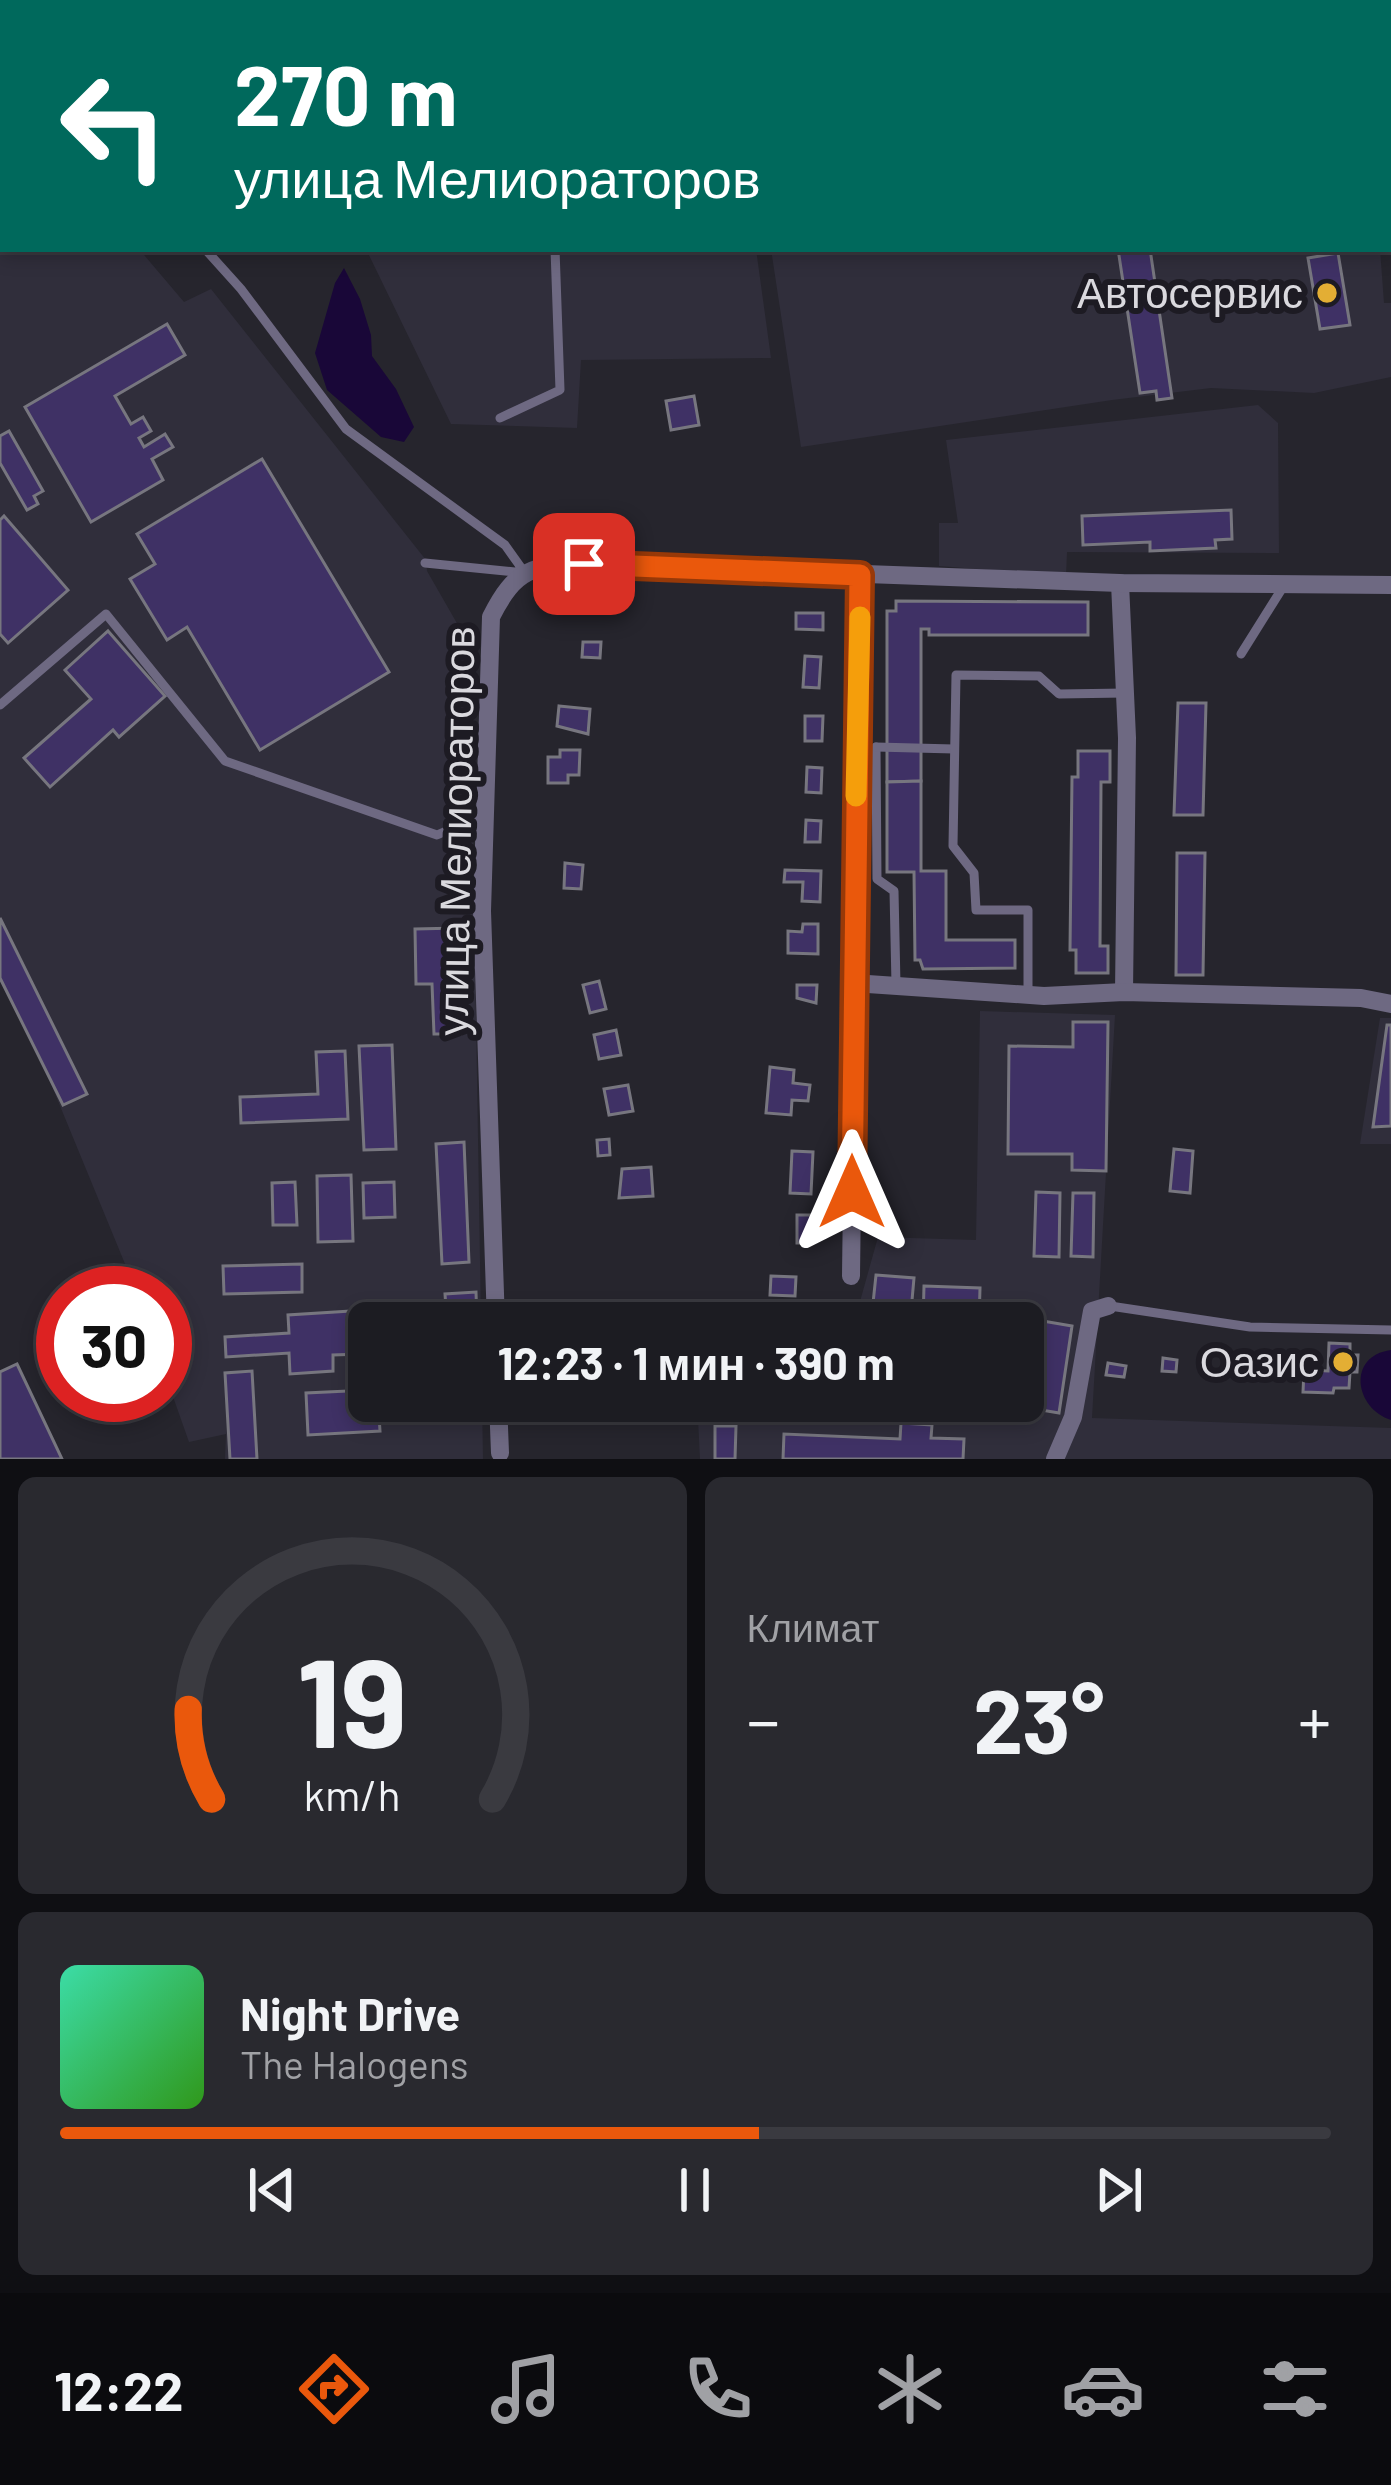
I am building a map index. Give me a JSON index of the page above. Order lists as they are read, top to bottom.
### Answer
{
  "streets": {
    "street": ["улица Мелиораторов"]
  },
  "places": ["Автосервис", "Оазис"],
  "page": {
    "turn": ["270 m", "улица Мелиораторов"],
    "limit": "30",
    "trip": "12:23 · 1 мин · 390 m",
    "tile": "Климат",
    "heat": ["−", "23°", "+"],
    "song": ["Night Drive", "The Halogens"],
    "tabs": "12:22",
    "gauge": ["19", "km/h"]
  }
}
